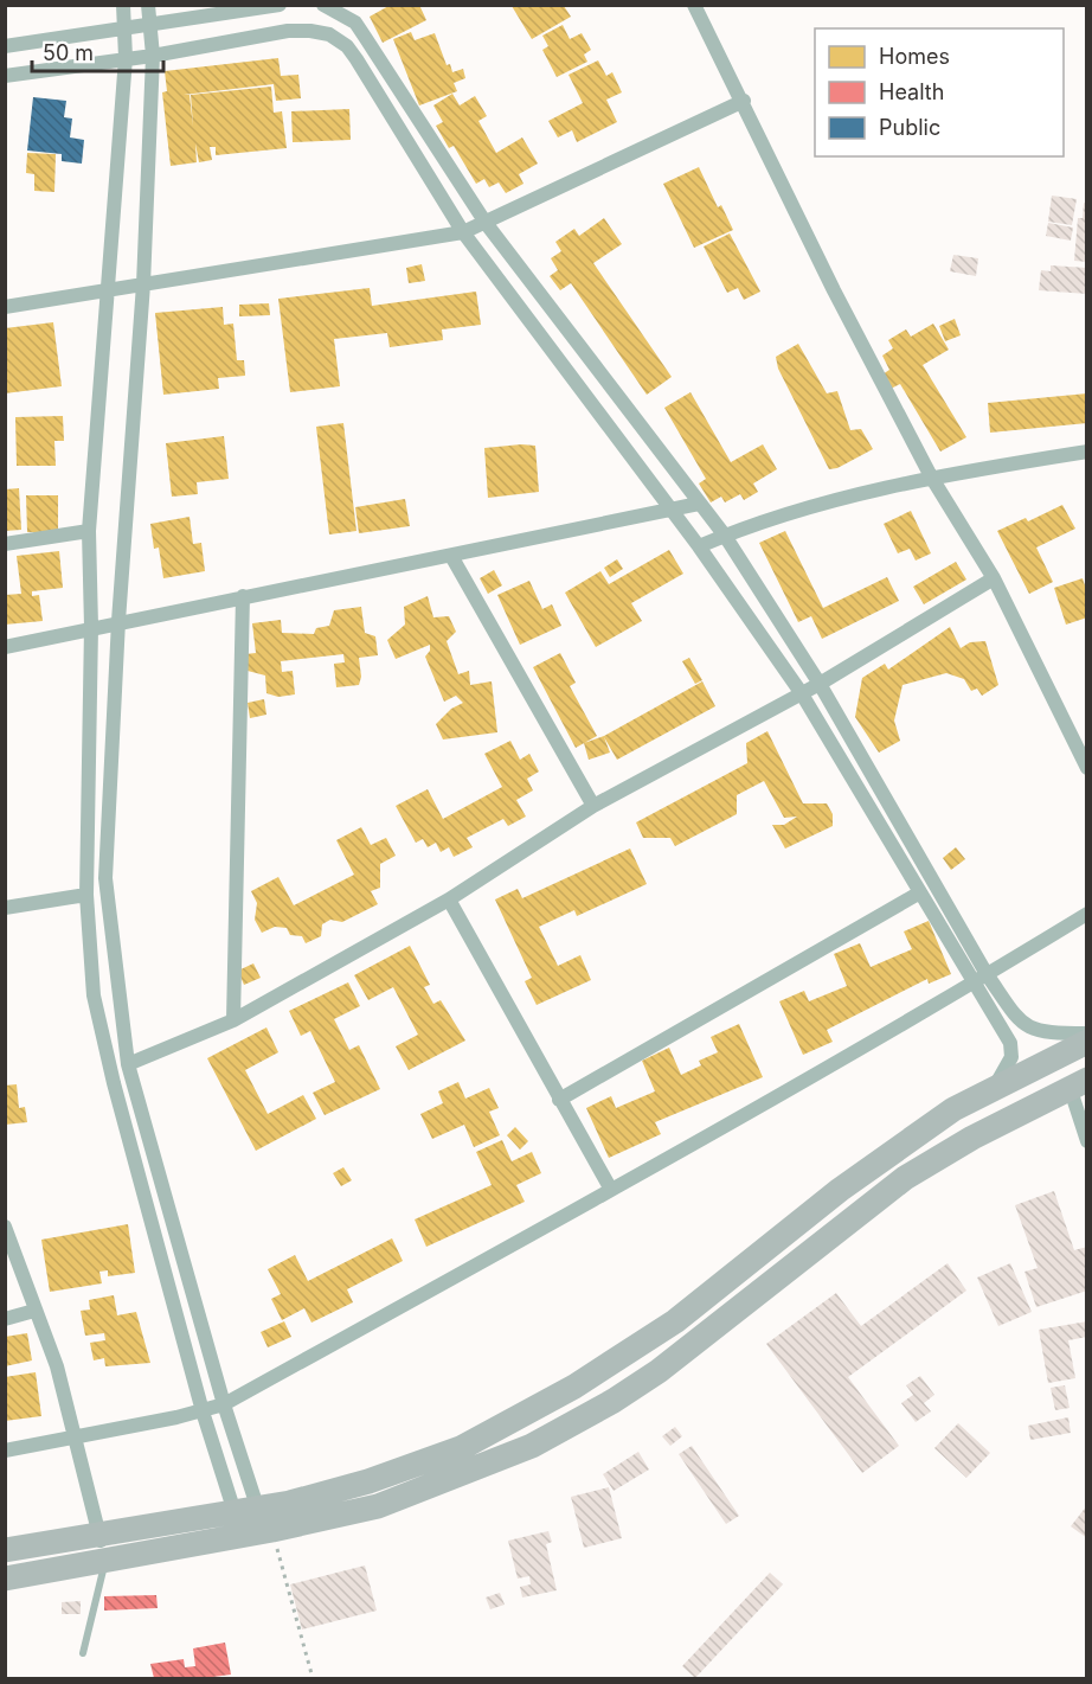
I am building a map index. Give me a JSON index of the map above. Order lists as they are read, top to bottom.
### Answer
{
  "legend": ["Homes", "Health", "Public"],
  "scale_bar": "50 m"
}
